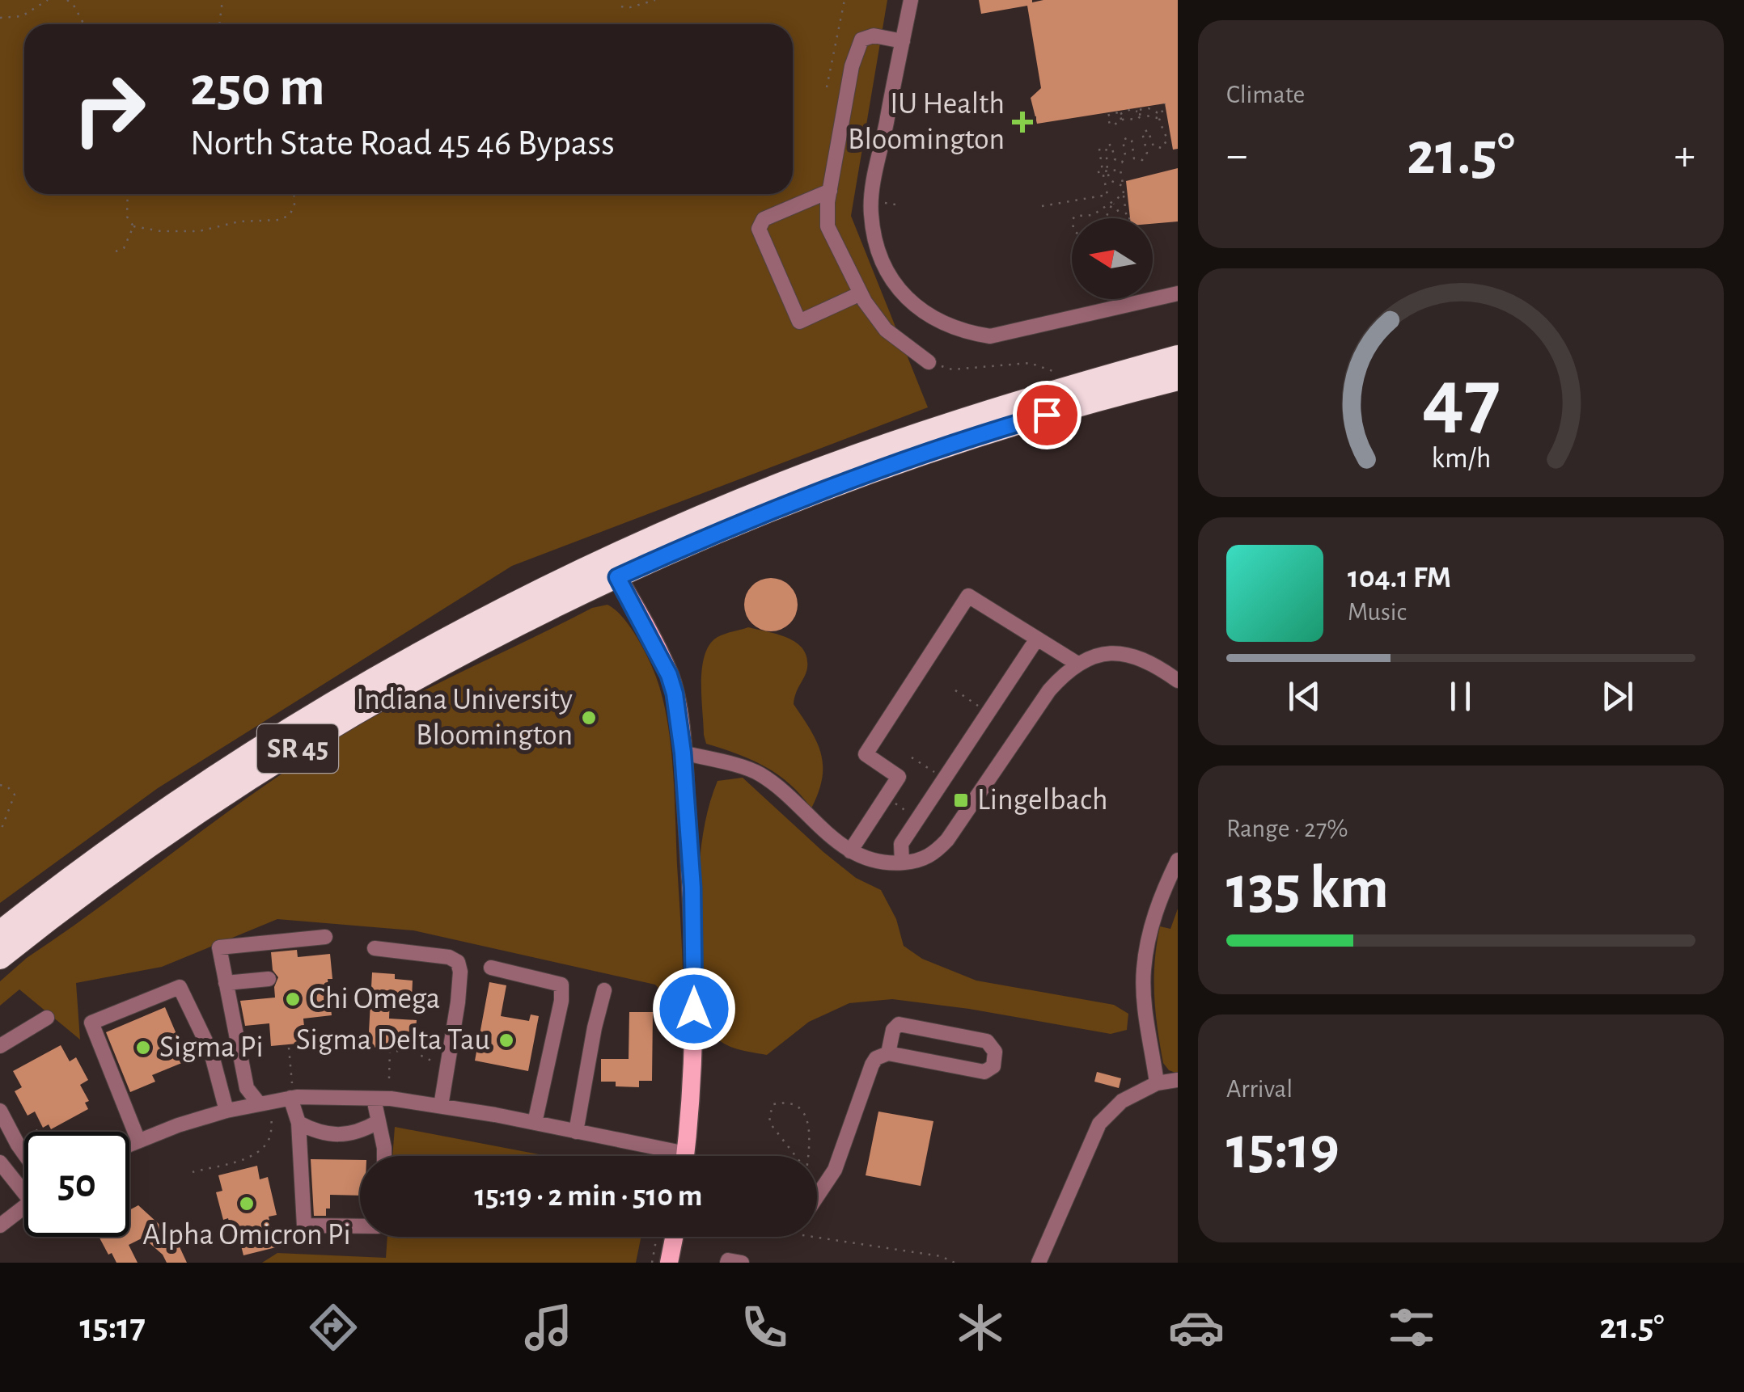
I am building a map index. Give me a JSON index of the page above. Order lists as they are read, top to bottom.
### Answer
{
  "streets": {
    "highway": ["SR 45"]
  },
  "places": {
    "health": ["IU Health Bloomington"],
    "other": [
      "Indiana University Bloomington",
      "Chi Omega",
      "Sigma Delta Tau",
      "Sigma Pi",
      "Alpha Omicron Pi"
    ],
    "transit": ["Lingelbach"]
  },
  "north": "left",
  "page": {
    "tile": [
      "Climate",
      ["Range · 27%", "135 km"],
      ["Arrival", "15:19"]
    ],
    "turn": ["250 m", "North State Road 45 46 Bypass"],
    "heat": ["−", "21.5°", "+"],
    "song": ["104.1 FM", "Music"],
    "limit": "50",
    "trip": "15:19 · 2 min · 510 m",
    "tabs": ["15:17", "21.5°"],
    "gauge": ["47", "km/h"]
  }
}
